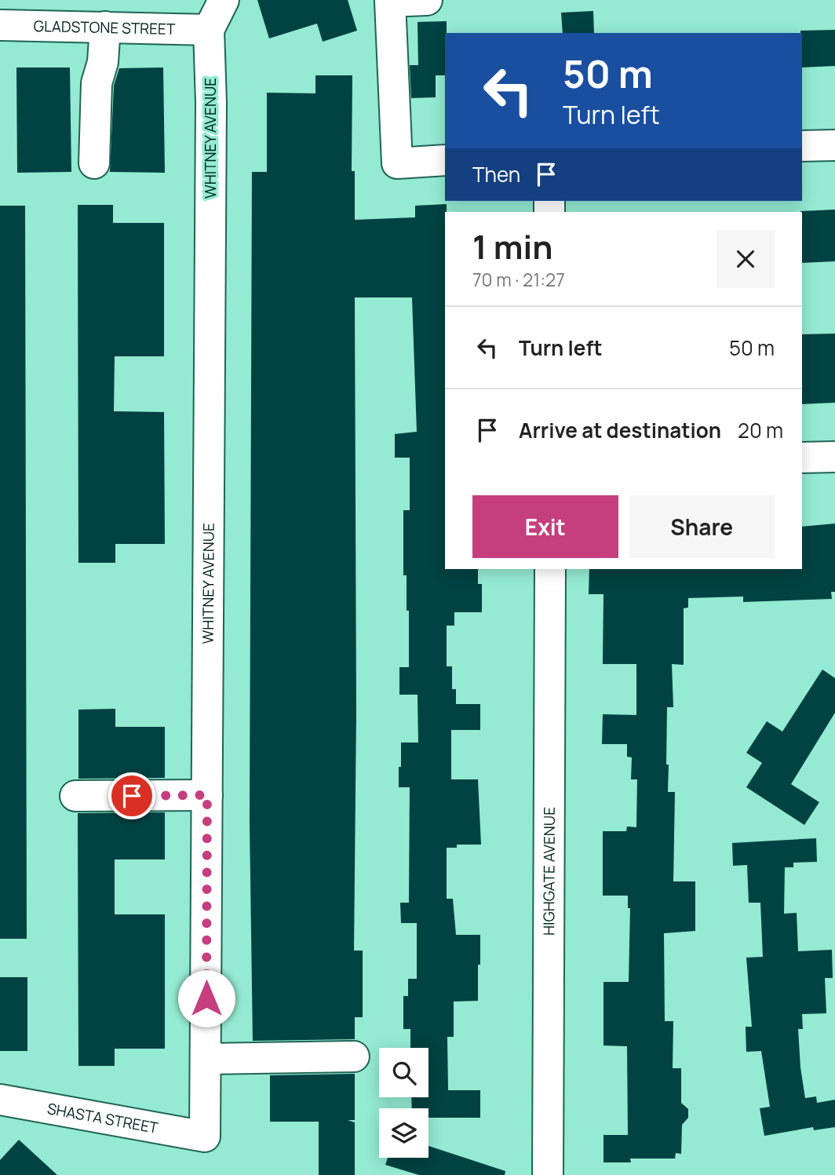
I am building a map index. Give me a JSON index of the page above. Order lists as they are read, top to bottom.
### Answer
{
  "streets": {
    "street": [
      "GLADSTONE STREET",
      "WHITNEY AVENUE",
      "HIGHGATE AVENUE",
      "SHASTA STREET"
    ]
  },
  "crossings": [
    ["GLADSTONE STREET", "WHITNEY AVENUE"],
    ["WHITNEY AVENUE", "SHASTA STREET"]
  ],
  "page": {
    "turn": ["50 m", "Turn left"],
    "then": "Then",
    "heading": ["1 min", "70 m · 21:27"],
    "list": [
      {
        "name": "Turn left",
        "value": "50 m"
      },
      {
        "name": "Arrive at destination",
        "value": "20 m"
      }
    ],
    "buttons": ["Exit", "Share"]
  }
}
